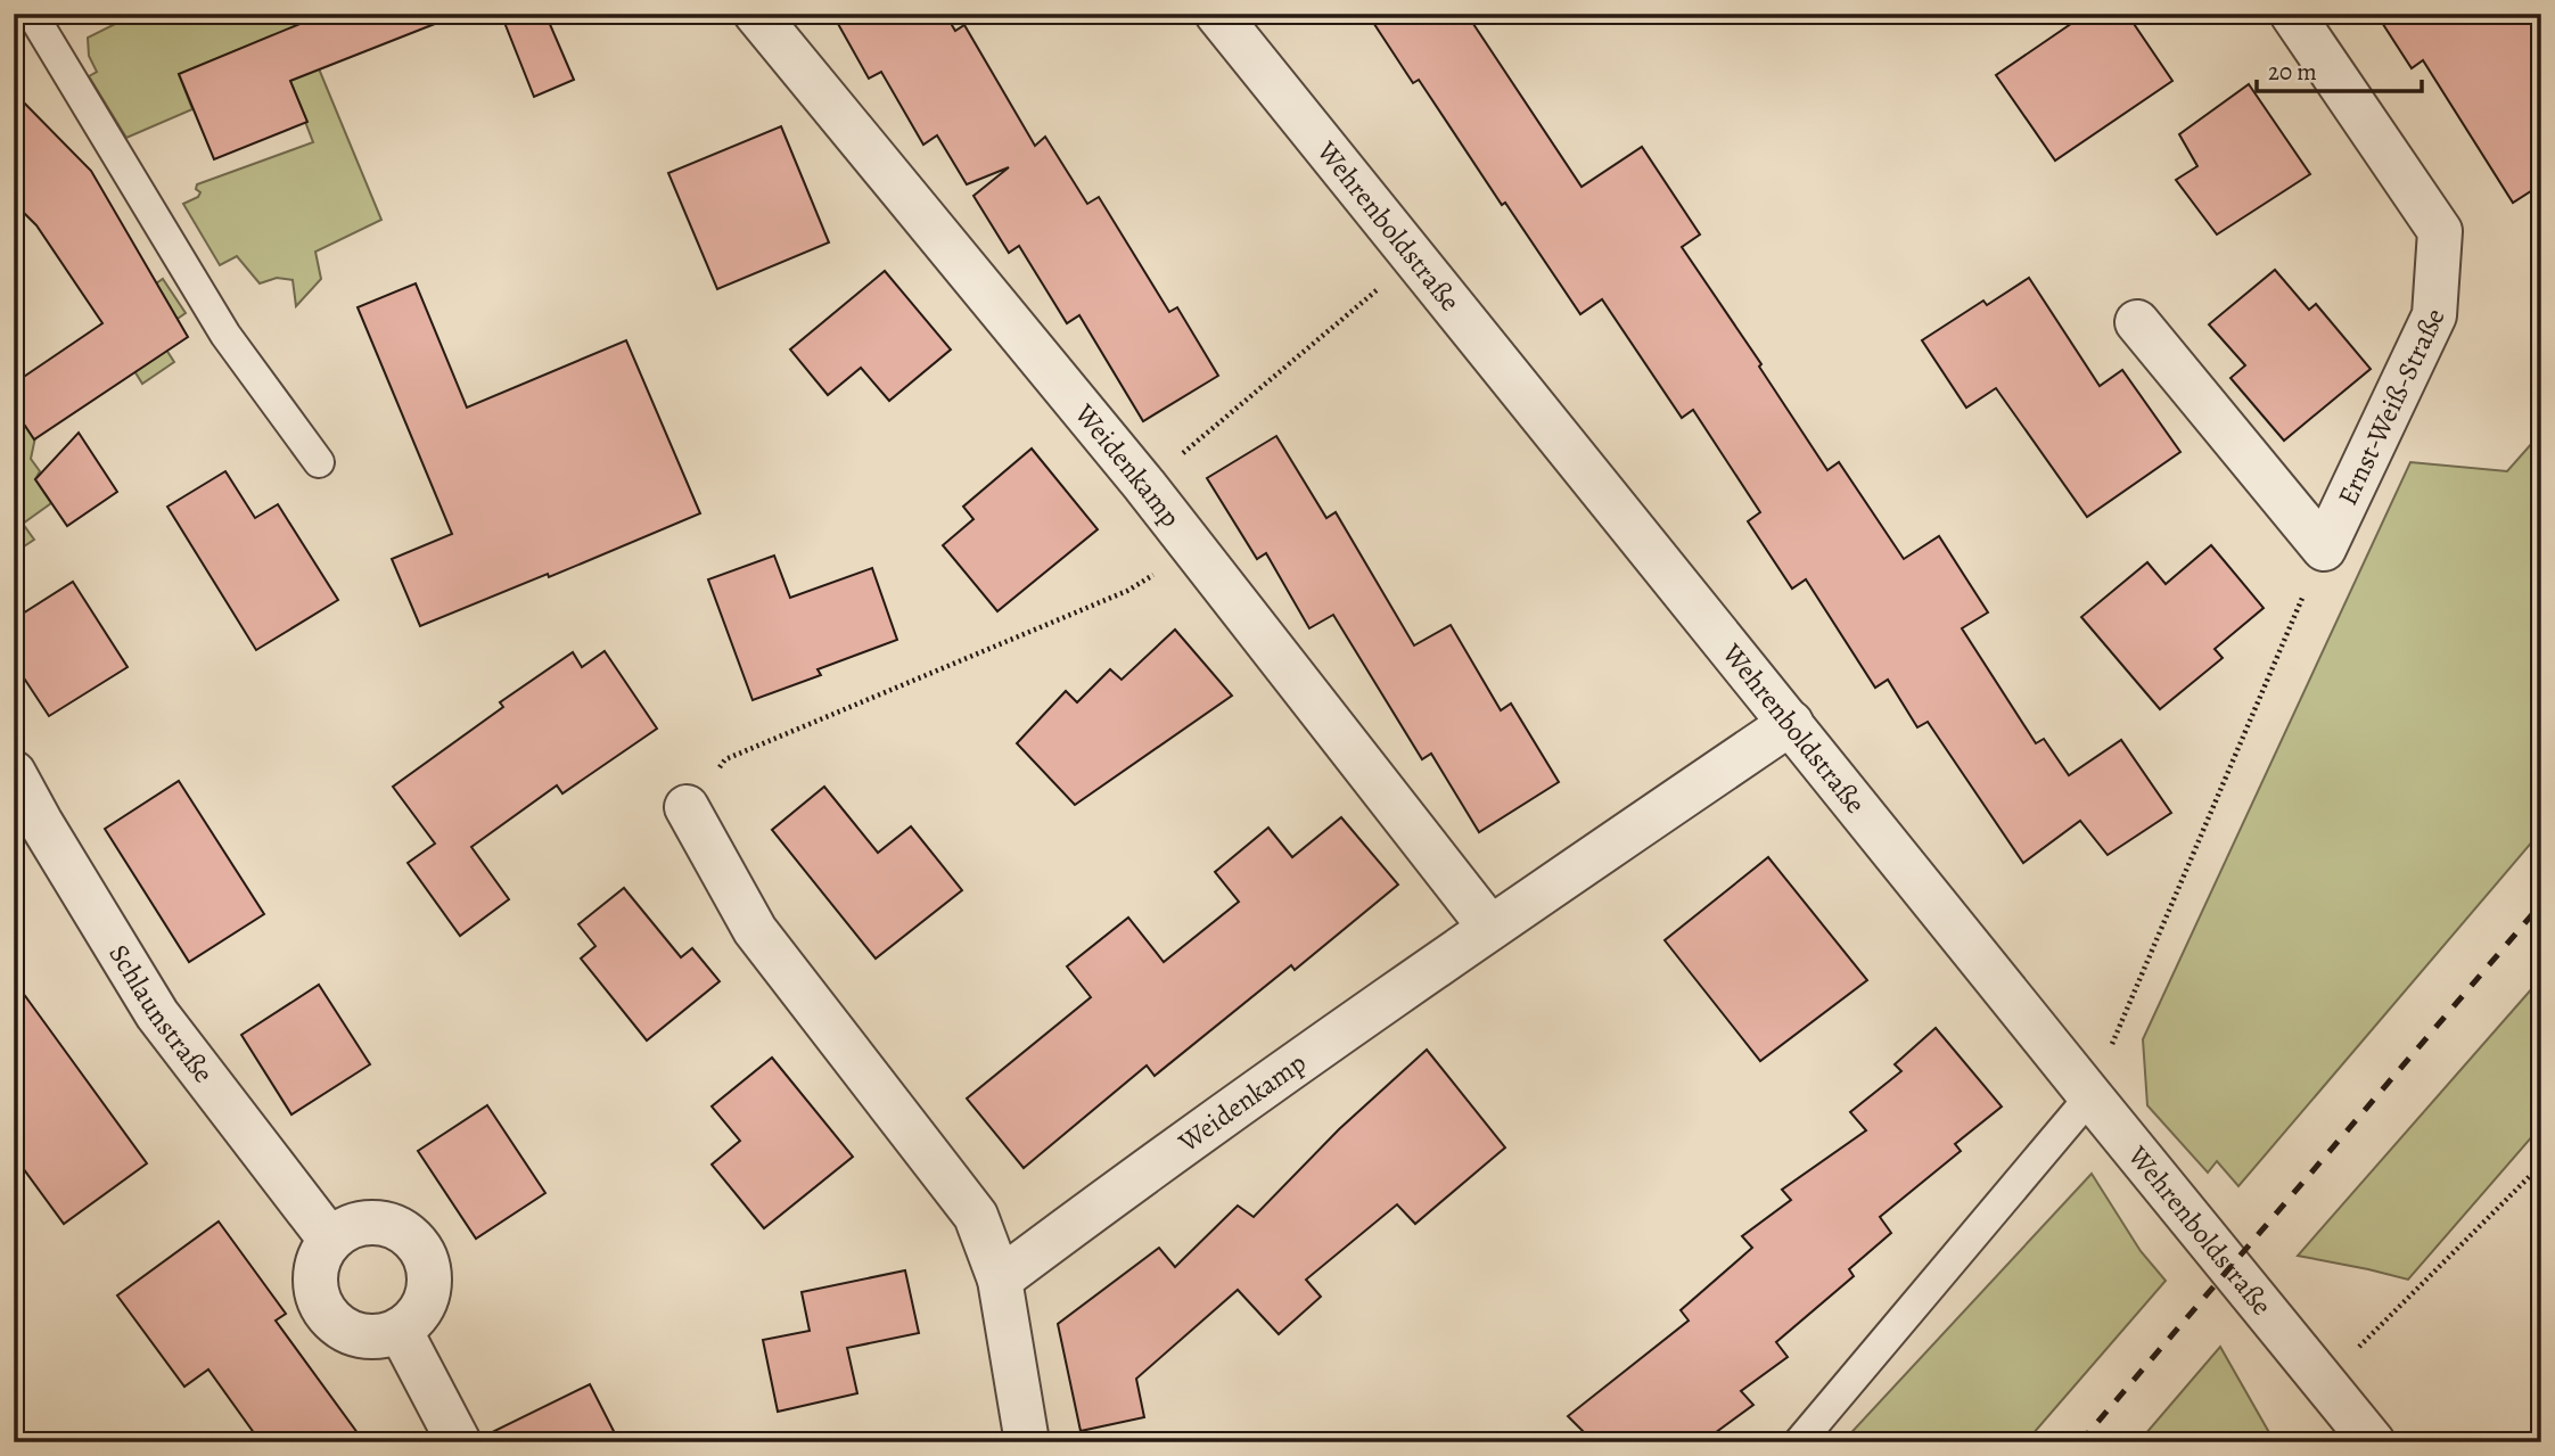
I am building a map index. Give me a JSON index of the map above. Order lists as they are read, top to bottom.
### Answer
{
  "streets": {
    "street": [
      "Wehrenboldstraße",
      "Ernst-Weiß-Straße",
      "Weidenkamp",
      "Schlaunstraße"
    ]
  },
  "crossings": [
    ["Wehrenboldstraße", "Weidenkamp"]
  ],
  "scale_bar": "20 m"
}
